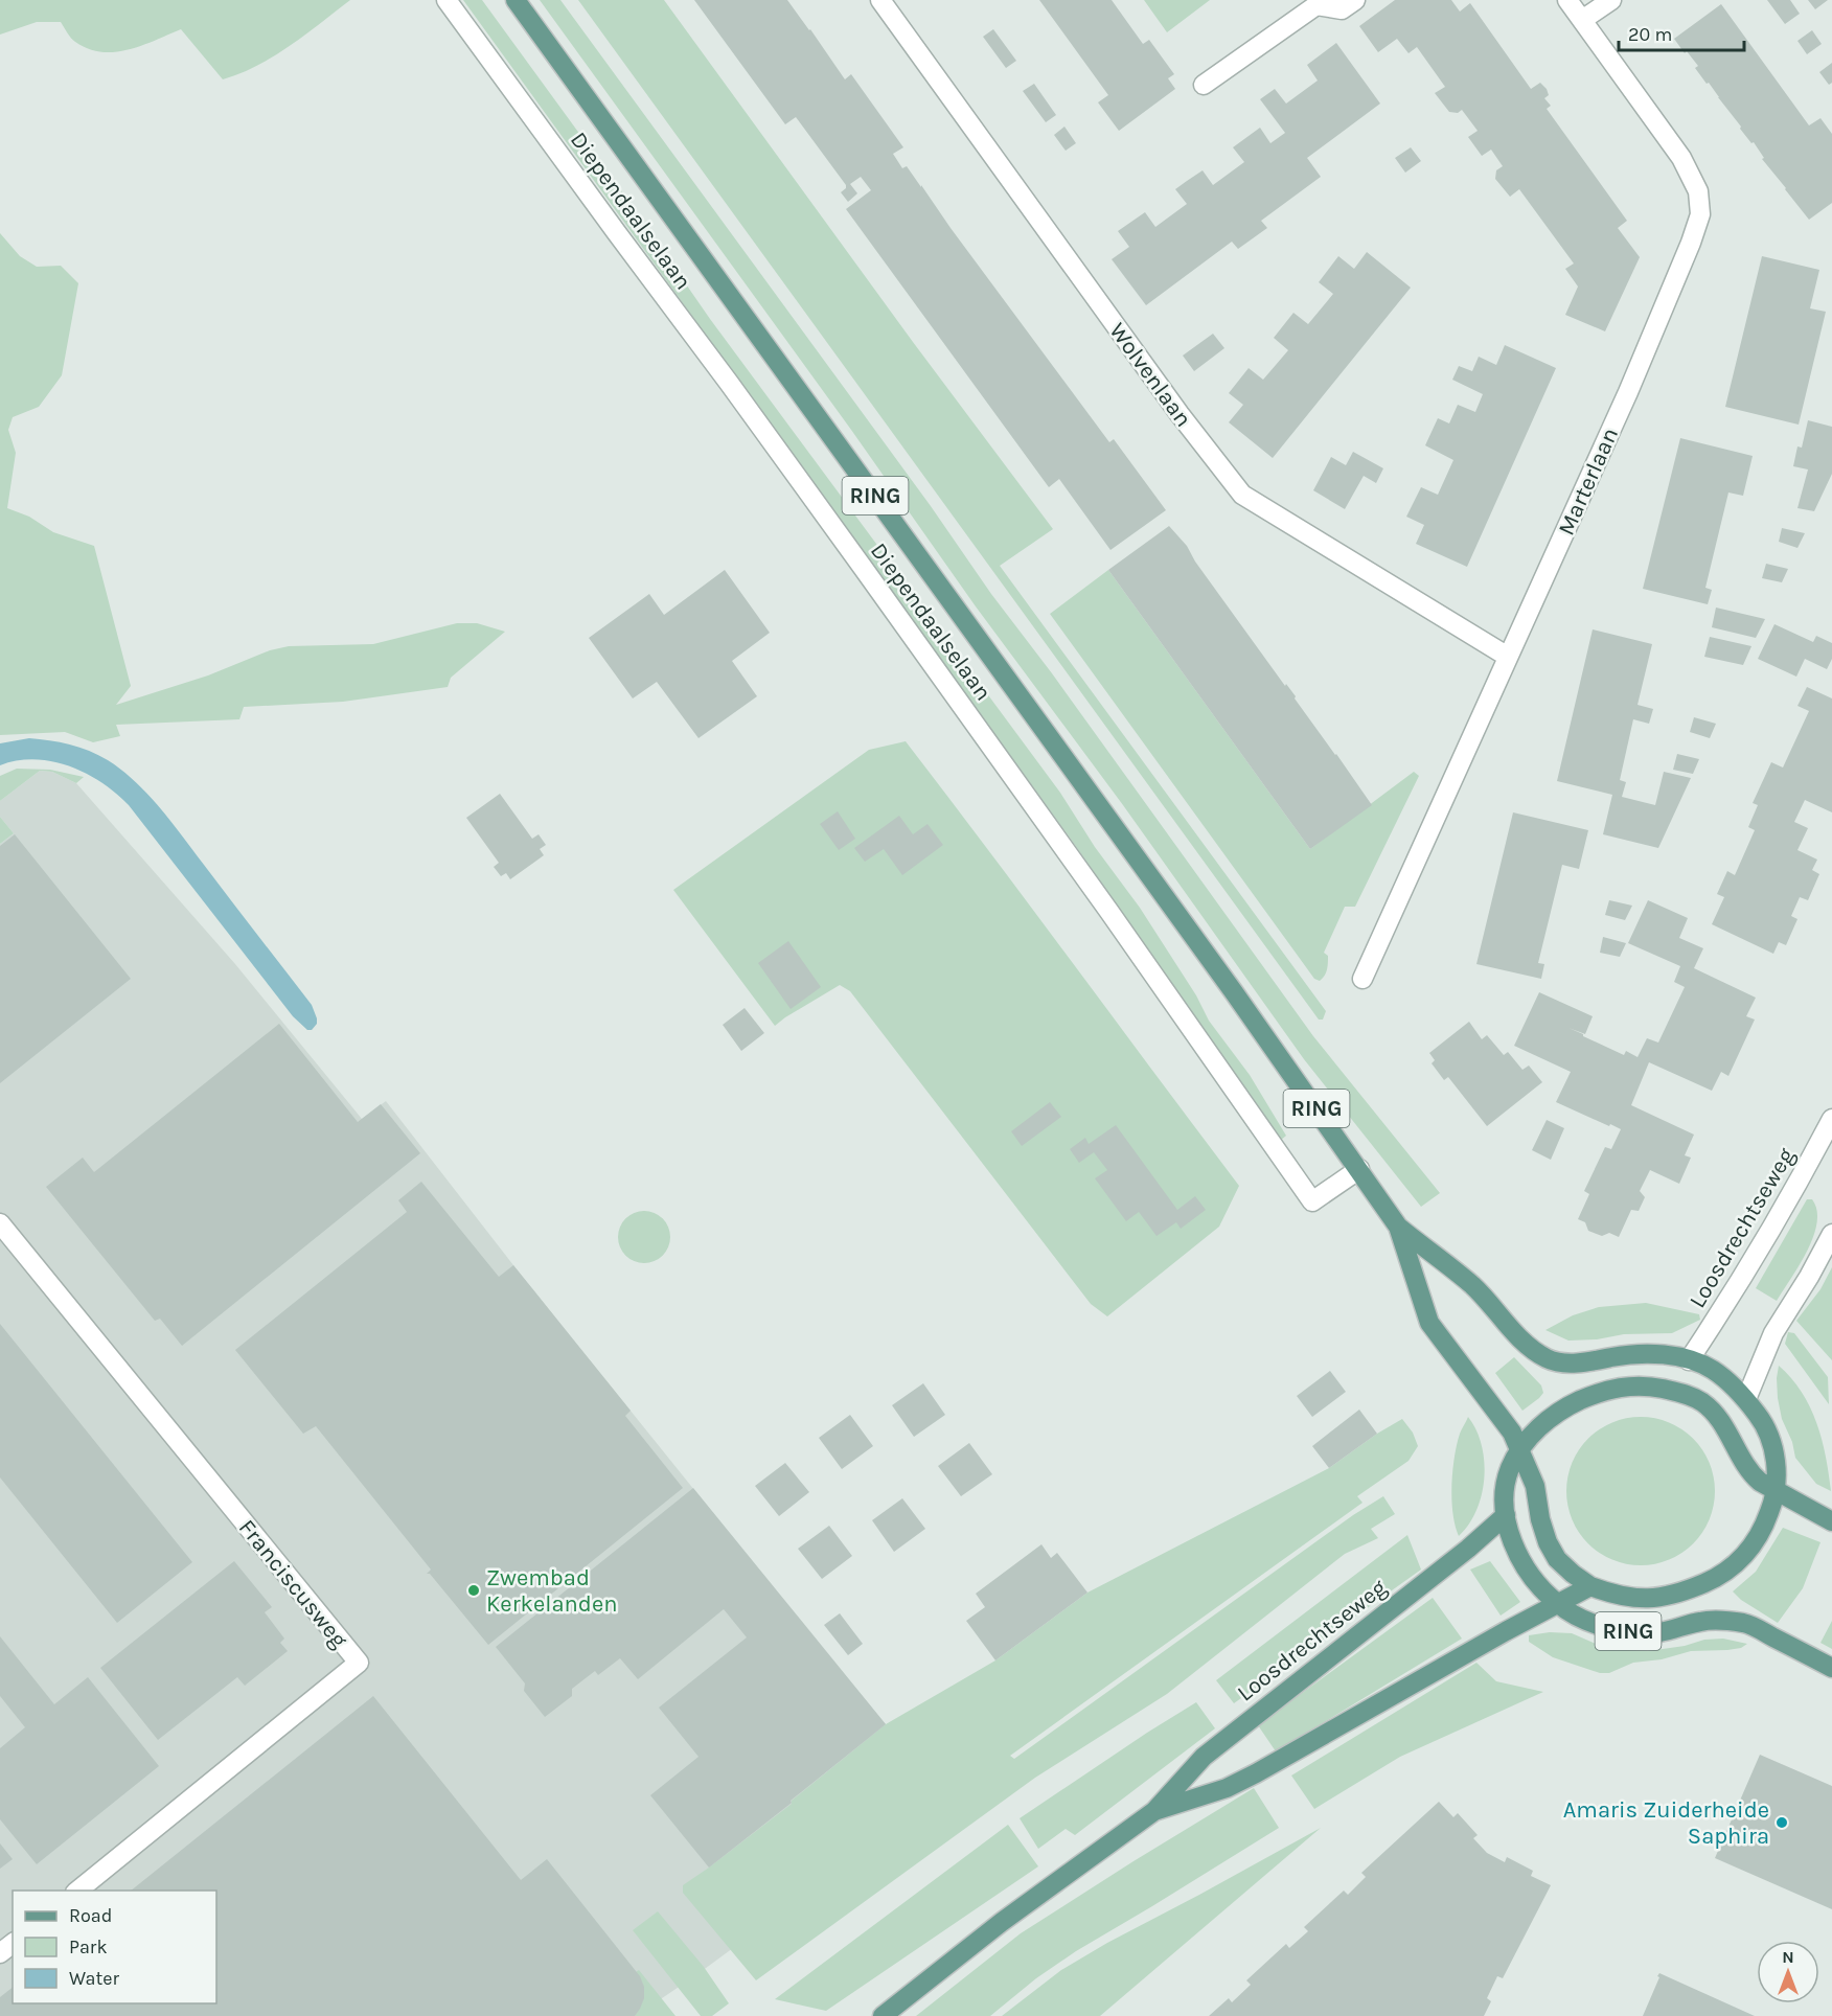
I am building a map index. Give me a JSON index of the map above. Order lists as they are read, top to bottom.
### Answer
{
  "streets": {
    "main road": ["Diependaalselaan", "RING", "Loosdrechtseweg"],
    "street": ["Wolvenlaan", "Marterlaan", "Franciscusweg"]
  },
  "crossings": [
    ["Diependaalselaan", "RING"],
    ["Diependaalselaan", "Loosdrechtseweg"],
    ["Wolvenlaan", "Marterlaan"],
    ["RING", "Loosdrechtseweg"]
  ],
  "places": ["Zwembad Kerkelanden", "Amaris Zuiderheide Saphira"],
  "legend": ["Road", "Park", "Water"],
  "scale_bar": "20 m",
  "north": "top"
}
